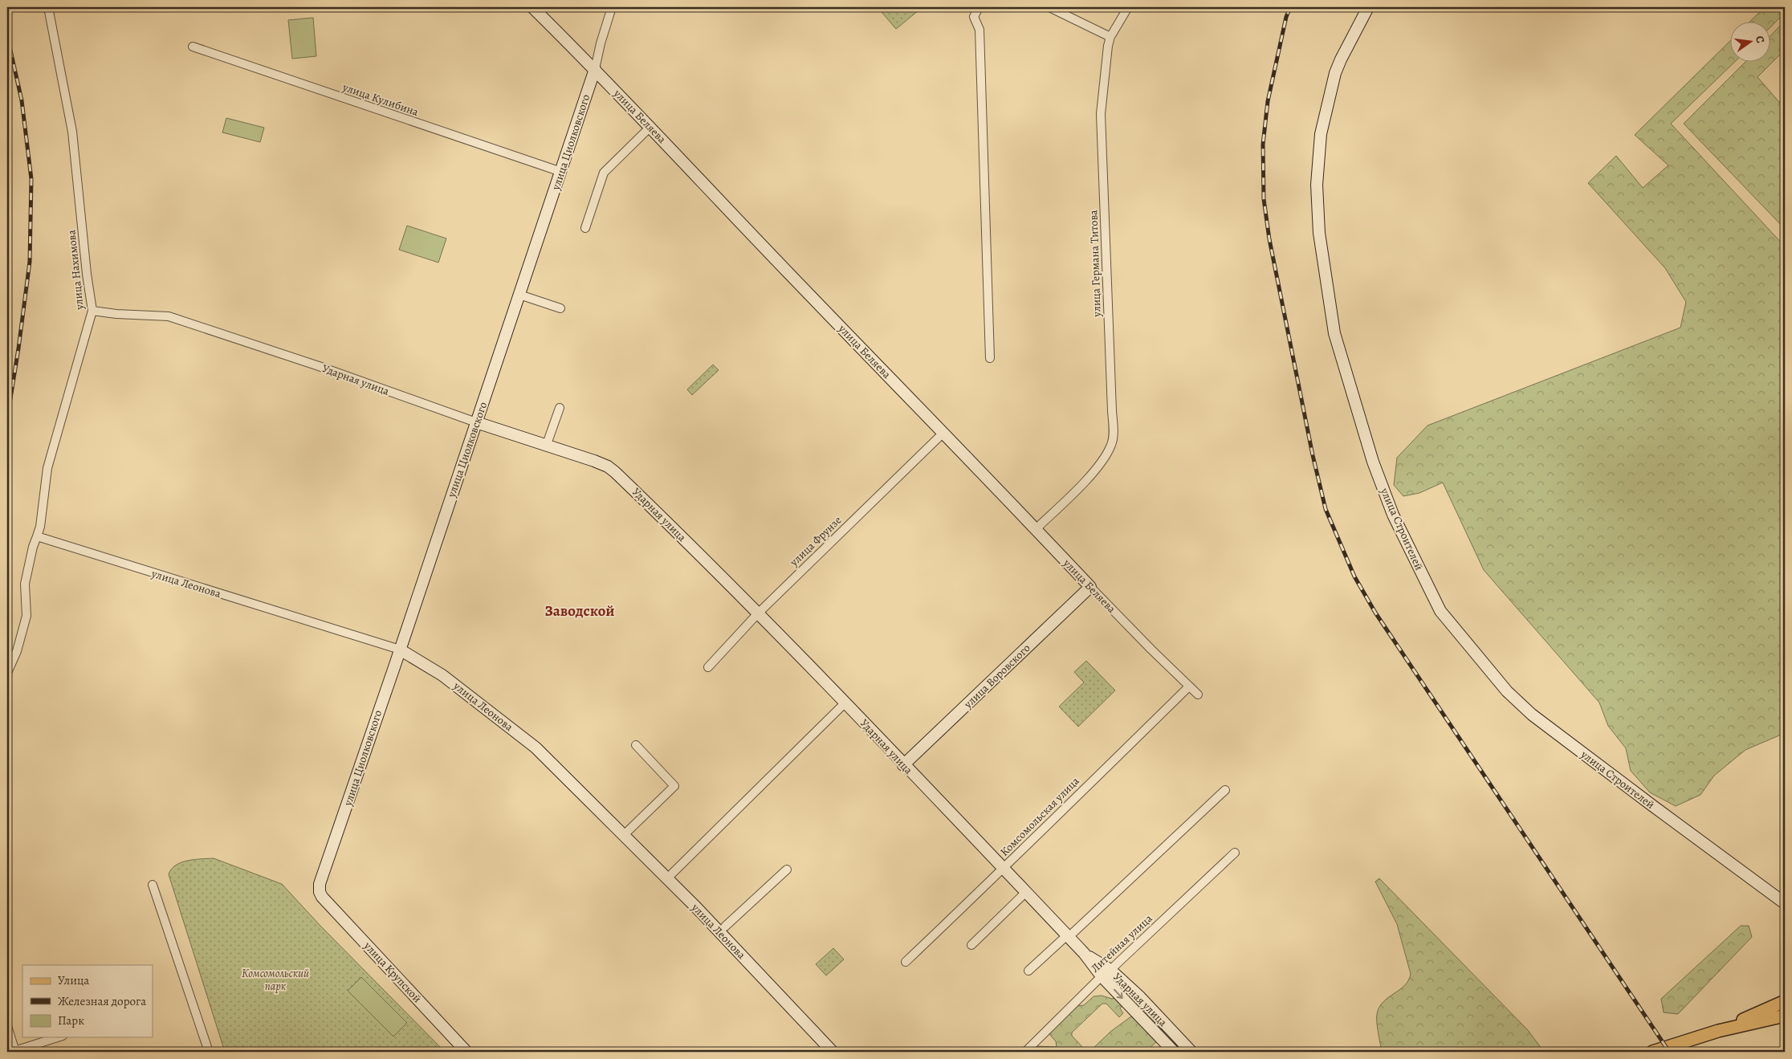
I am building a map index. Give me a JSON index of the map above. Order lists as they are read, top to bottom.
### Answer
{
  "streets": {
    "main road": [
      "улица Беляева",
      "улица Циолковского",
      "Ударная улица",
      "улица Строителей",
      "улица Леонова",
      "улица Воровского",
      "улица Крупской"
    ],
    "street": [
      "улица Кулибина",
      "улица Германа Титова",
      "улица Нахимова",
      "улица Фрунзе",
      "Комсомольская улица",
      "Литейная улица"
    ]
  },
  "crossings": [
    ["улица Кулибина", "улица Циолковского"],
    ["улица Беляева", "улица Циолковского"],
    ["улица Беляева", "улица Германа Титова"],
    ["улица Беляева", "улица Фрунзе"],
    ["улица Беляева", "улица Воровского"],
    ["улица Беляева", "Комсомольская улица"],
    ["улица Циолковского", "Ударная улица"],
    ["улица Циолковского", "улица Леонова"],
    ["улица Циолковского", "улица Крупской"],
    ["улица Нахимова", "Ударная улица"],
    ["улица Нахимова", "улица Леонова"],
    ["Ударная улица", "улица Фрунзе"],
    ["Ударная улица", "улица Воровского"],
    ["Ударная улица", "Комсомольская улица"],
    ["Ударная улица", "Литейная улица"]
  ],
  "districts": ["Заводской"],
  "parks": ["Комсомольский парк"],
  "legend": ["Улица", "Железная дорога", "Парк"],
  "north": "right"
}
